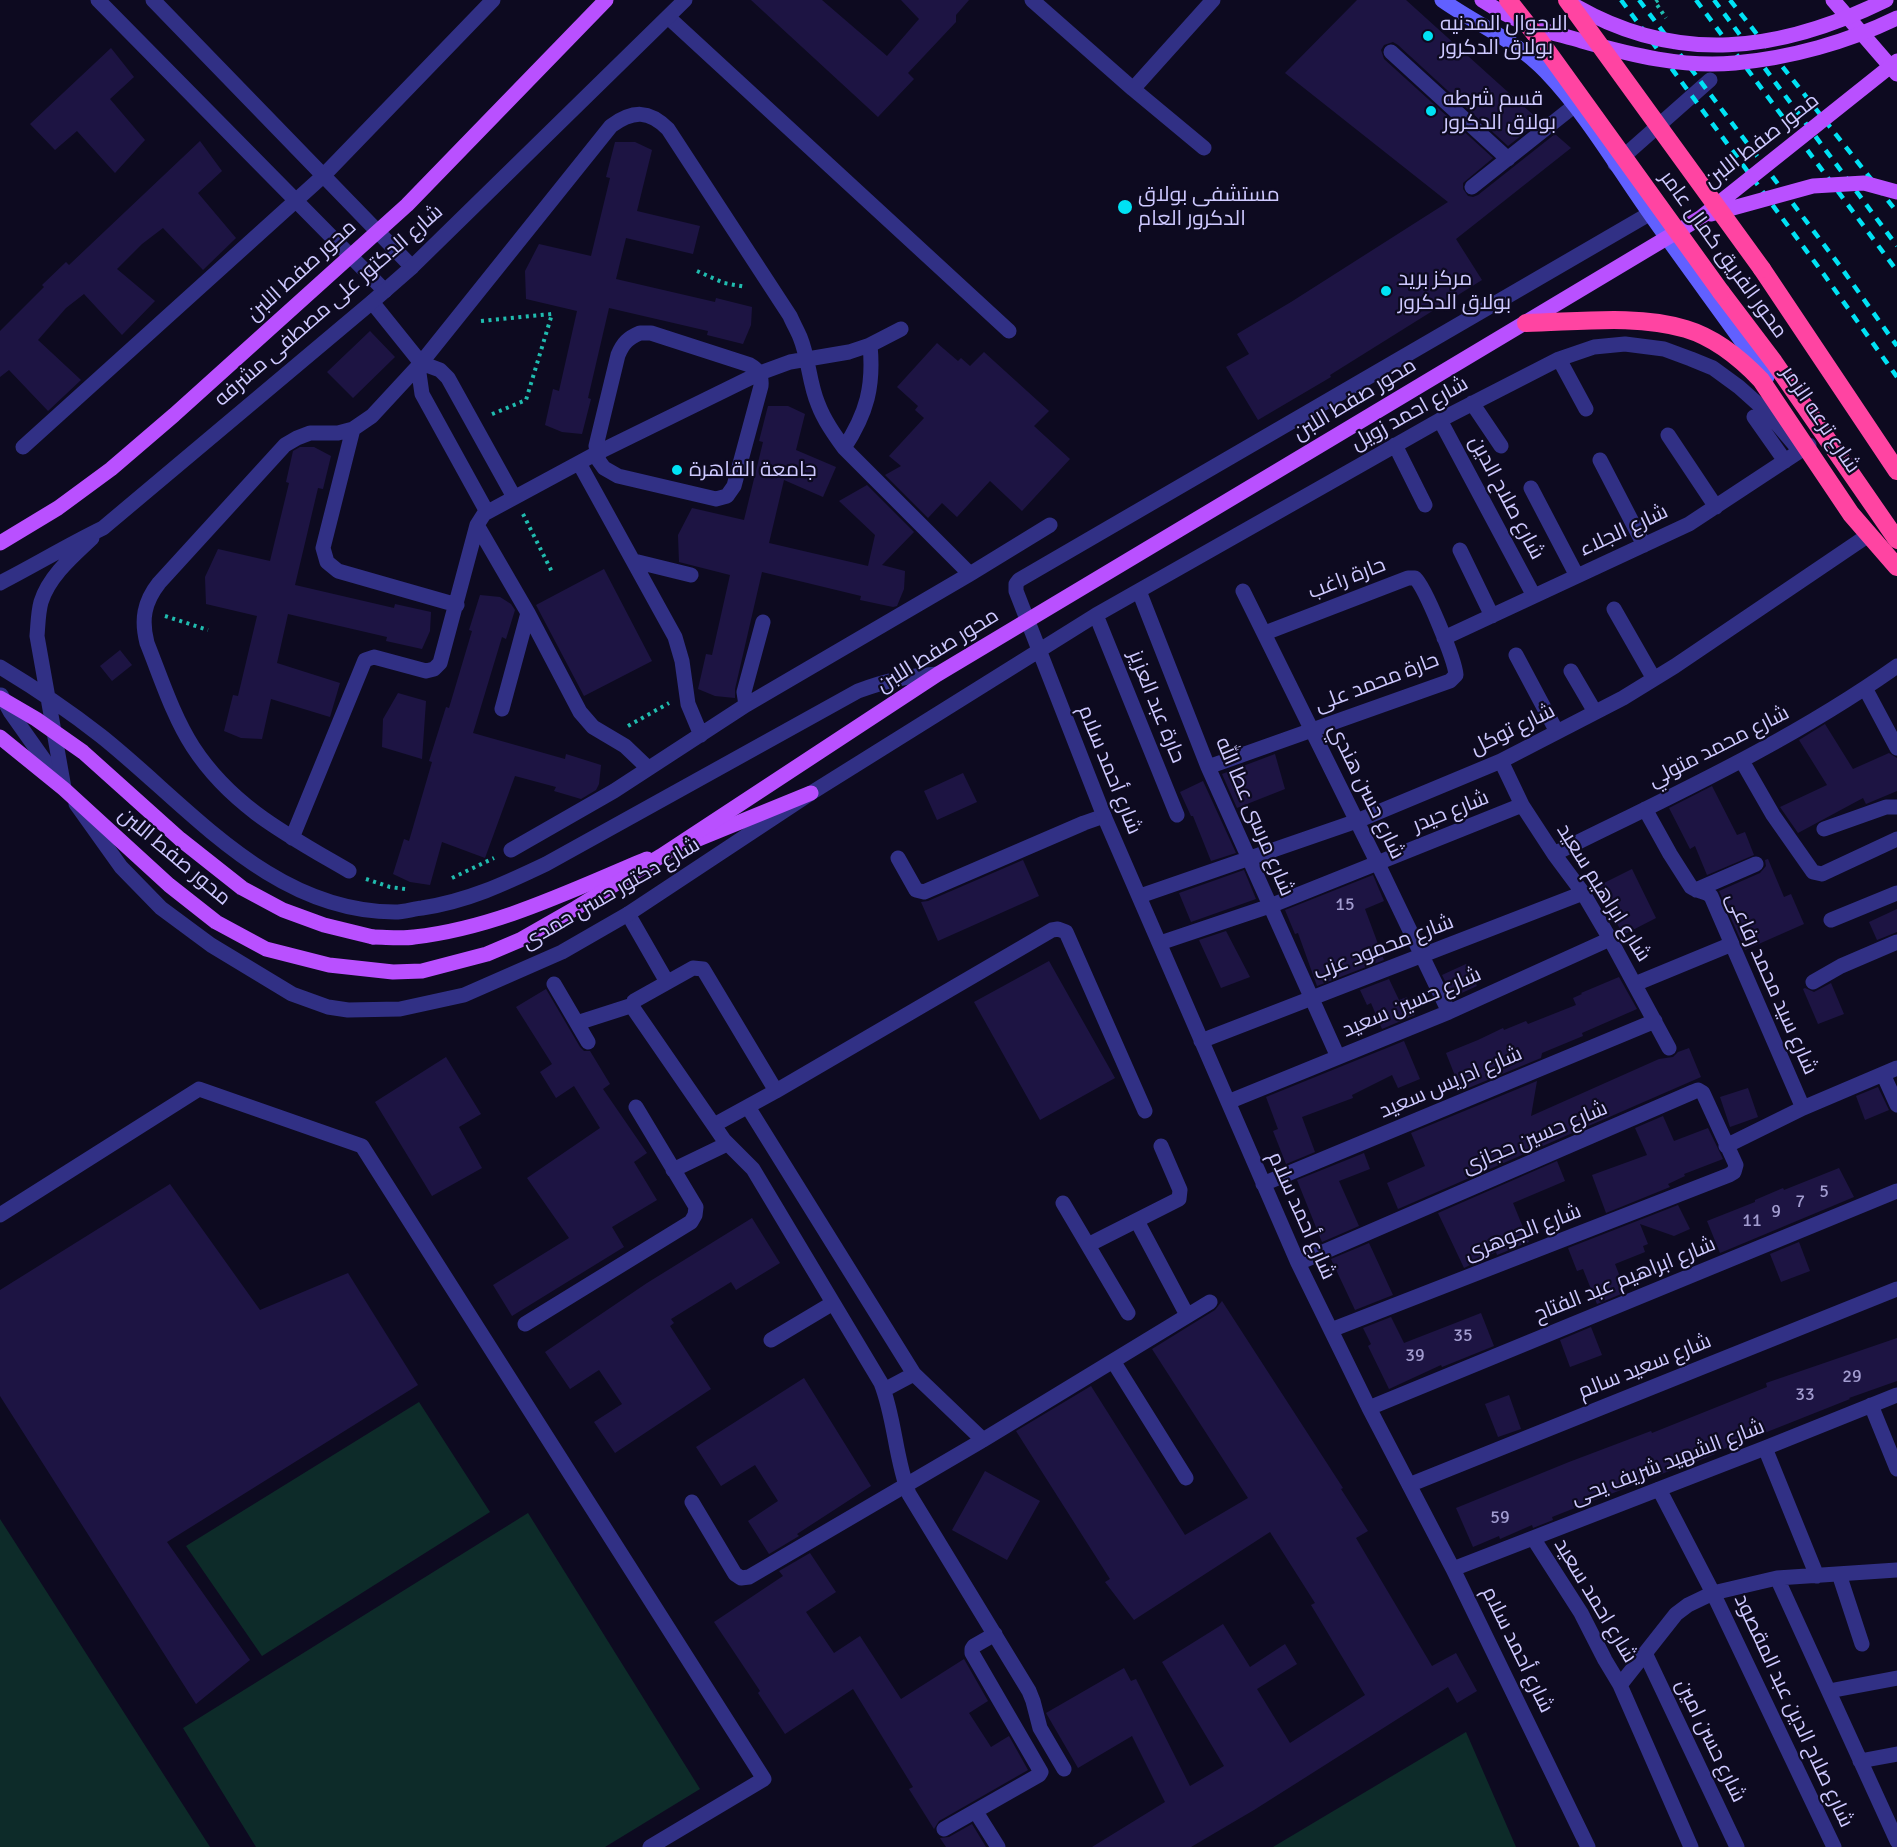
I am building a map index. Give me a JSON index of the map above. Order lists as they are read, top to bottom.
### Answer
{
  "streets": {
    "highway": ["محور الفريق كمال عامر"],
    "main road": ["محور صفط اللبن", "شارع ترعه الزمر"],
    "street": [
      "شارع الدكتور على مصطفى مشرفه",
      "شارع احمد زويل",
      "شارع صلاح الدين",
      "شارع الجلاء",
      "حارة راغب",
      "حارة محمد على",
      "حارة عبد العزيز",
      "شارع توكل",
      "شارع محمد متولي",
      "شارع أحمد سلام",
      "شارع حسن هندي",
      "شارع حيدر",
      "شارع مرسى عطا الله",
      "شارع ابراهيم سعيد",
      "شارع دكتور حسن حمدى",
      "شارع محمود عزب",
      "شارع سيد محمد رفاعى",
      "شارع حسين سعيد",
      "شارع ادريس سعيد",
      "شارع حسين حجازى",
      "شارع الجوهرى",
      "شارع ابراهيم عبد الفتاح",
      "شارع سعيد سالم",
      "شارع الشهيد شريف يحى",
      "شارع احمد سعيد",
      "شارع صلاح الدين عبد المقصود",
      "شارع حسن امين"
    ]
  },
  "crossings": [
    ["شارع احمد زويل", "شارع ترعه الزمر"],
    ["شارع احمد زويل", "شارع صلاح الدين"],
    ["شارع احمد زويل", "شارع الجلاء"],
    ["شارع احمد زويل", "حارة عبد العزيز"],
    ["شارع احمد زويل", "شارع أحمد سلام"],
    ["شارع احمد زويل", "شارع مرسى عطا الله"],
    ["شارع احمد زويل", "شارع دكتور حسن حمدى"],
    ["شارع ترعه الزمر", "شارع الجلاء"],
    ["شارع ترعه الزمر", "شارع توكل"],
    ["شارع ترعه الزمر", "شارع أحمد سلام"],
    ["شارع صلاح الدين", "شارع الجلاء"],
    ["شارع الجلاء", "حارة راغب"],
    ["شارع الجلاء", "حارة محمد على"],
    ["حارة راغب", "حارة محمد على"],
    ["حارة راغب", "شارع حسن هندي"],
    ["حارة محمد على", "شارع حسن هندي"],
    ["حارة محمد على", "شارع مرسى عطا الله"],
    ["شارع توكل", "شارع أحمد سلام"],
    ["شارع توكل", "شارع حسن هندي"],
    ["شارع توكل", "شارع مرسى عطا الله"],
    ["شارع توكل", "شارع ابراهيم سعيد"],
    ["شارع محمد متولي", "شارع ابراهيم سعيد"],
    ["شارع محمد متولي", "شارع سيد محمد رفاعى"],
    ["شارع أحمد سلام", "شارع حيدر"],
    ["شارع أحمد سلام", "شارع دكتور حسن حمدى"],
    ["شارع أحمد سلام", "شارع محمود عزب"],
    ["شارع أحمد سلام", "شارع حسين سعيد"],
    ["شارع أحمد سلام", "شارع ادريس سعيد"],
    ["شارع أحمد سلام", "شارع حسين حجازى"],
    ["شارع أحمد سلام", "شارع الجوهرى"],
    ["شارع أحمد سلام", "شارع ابراهيم عبد الفتاح"],
    ["شارع أحمد سلام", "شارع سعيد سالم"],
    ["شارع أحمد سلام", "شارع الشهيد شريف يحى"],
    ["شارع حسن هندي", "شارع حيدر"],
    ["شارع حسن هندي", "شارع محمود عزب"],
    ["شارع حسن هندي", "شارع حسين سعيد"],
    ["شارع حيدر", "شارع مرسى عطا الله"],
    ["شارع حيدر", "شارع ابراهيم سعيد"],
    ["شارع مرسى عطا الله", "شارع محمود عزب"],
    ["شارع مرسى عطا الله", "شارع حسين سعيد"],
    ["شارع ابراهيم سعيد", "شارع محمود عزب"],
    ["شارع ابراهيم سعيد", "شارع حسين سعيد"],
    ["شارع ابراهيم سعيد", "شارع ادريس سعيد"],
    ["شارع حسين حجازى", "شارع الجوهرى"],
    ["شارع الشهيد شريف يحى", "شارع احمد سعيد"],
    ["شارع الشهيد شريف يحى", "شارع صلاح الدين عبد المقصود"]
  ],
  "places": [
    "الاحوال المدنيه بولاق الدكرور",
    "قسم شرطه بولاق الدكرور",
    "مستشفى بولاق الدكرور العام",
    "مركز بريد بولاق الدكرور",
    "جامعة القاهرة"
  ],
  "house_numbers": [
    "15",
    "5",
    "7",
    "9",
    "11",
    "35",
    "39",
    "29",
    "33",
    "59"
  ]
}
